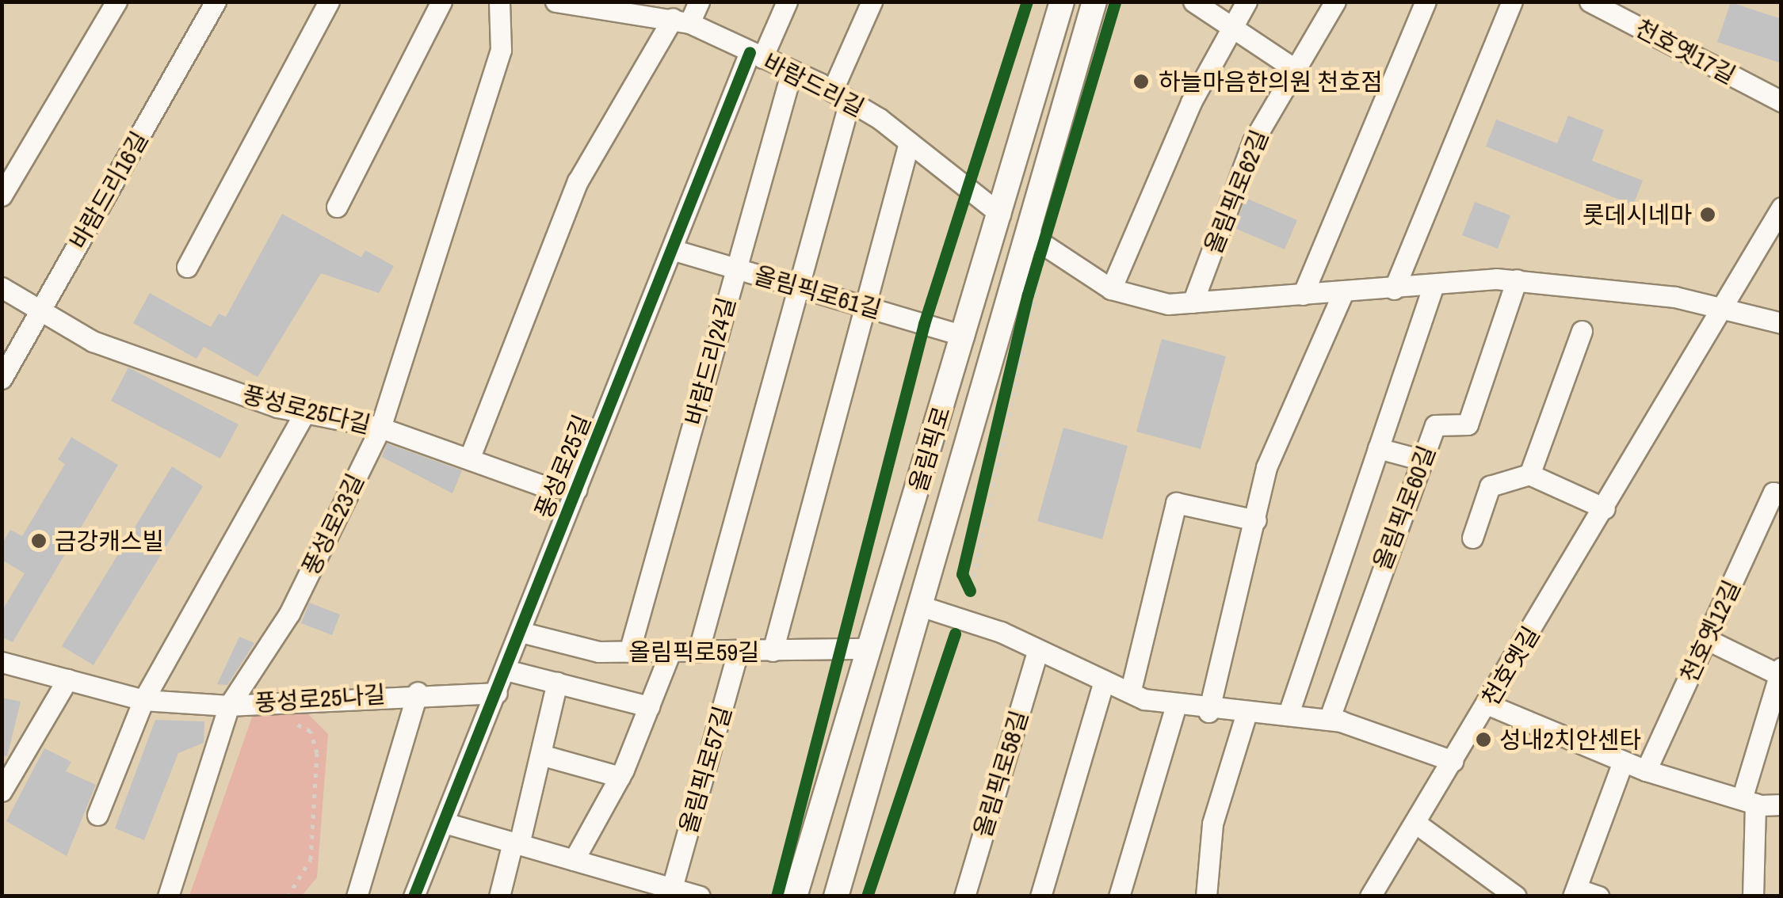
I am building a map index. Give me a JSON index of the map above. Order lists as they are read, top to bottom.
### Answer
{
  "streets": {
    "main road": ["올림픽로"],
    "street": [
      "천호옛17길",
      "바람드리길",
      "바람드리16길",
      "올림픽로62길",
      "올림픽로61길",
      "바람드리24길",
      "풍성로25다길",
      "풍성로25길",
      "올림픽로60길",
      "풍성로23길",
      "천호옛12길",
      "올림픽로59길",
      "천호옛길",
      "풍성로25나길",
      "올림픽로57길",
      "올림픽로58길"
    ]
  },
  "crossings": [
    ["바람드리길", "바람드리24길"],
    ["바람드리길", "올림픽로"],
    ["바람드리길", "풍성로25길"],
    ["바람드리16길", "풍성로25다길"],
    ["올림픽로61길", "바람드리24길"],
    ["올림픽로61길", "올림픽로"],
    ["올림픽로61길", "풍성로25길"],
    ["바람드리24길", "올림픽로59길"],
    ["풍성로25다길", "풍성로25길"],
    ["풍성로25다길", "풍성로23길"],
    ["올림픽로", "올림픽로59길"],
    ["풍성로25길", "올림픽로59길"],
    ["풍성로25길", "풍성로25나길"],
    ["풍성로23길", "풍성로25나길"],
    ["올림픽로59길", "올림픽로57길"]
  ],
  "places": [
    "하늘마음한의원 천호점",
    "롯데시네마",
    "금강캐스빌",
    "성내2치안센타"
  ]
}
